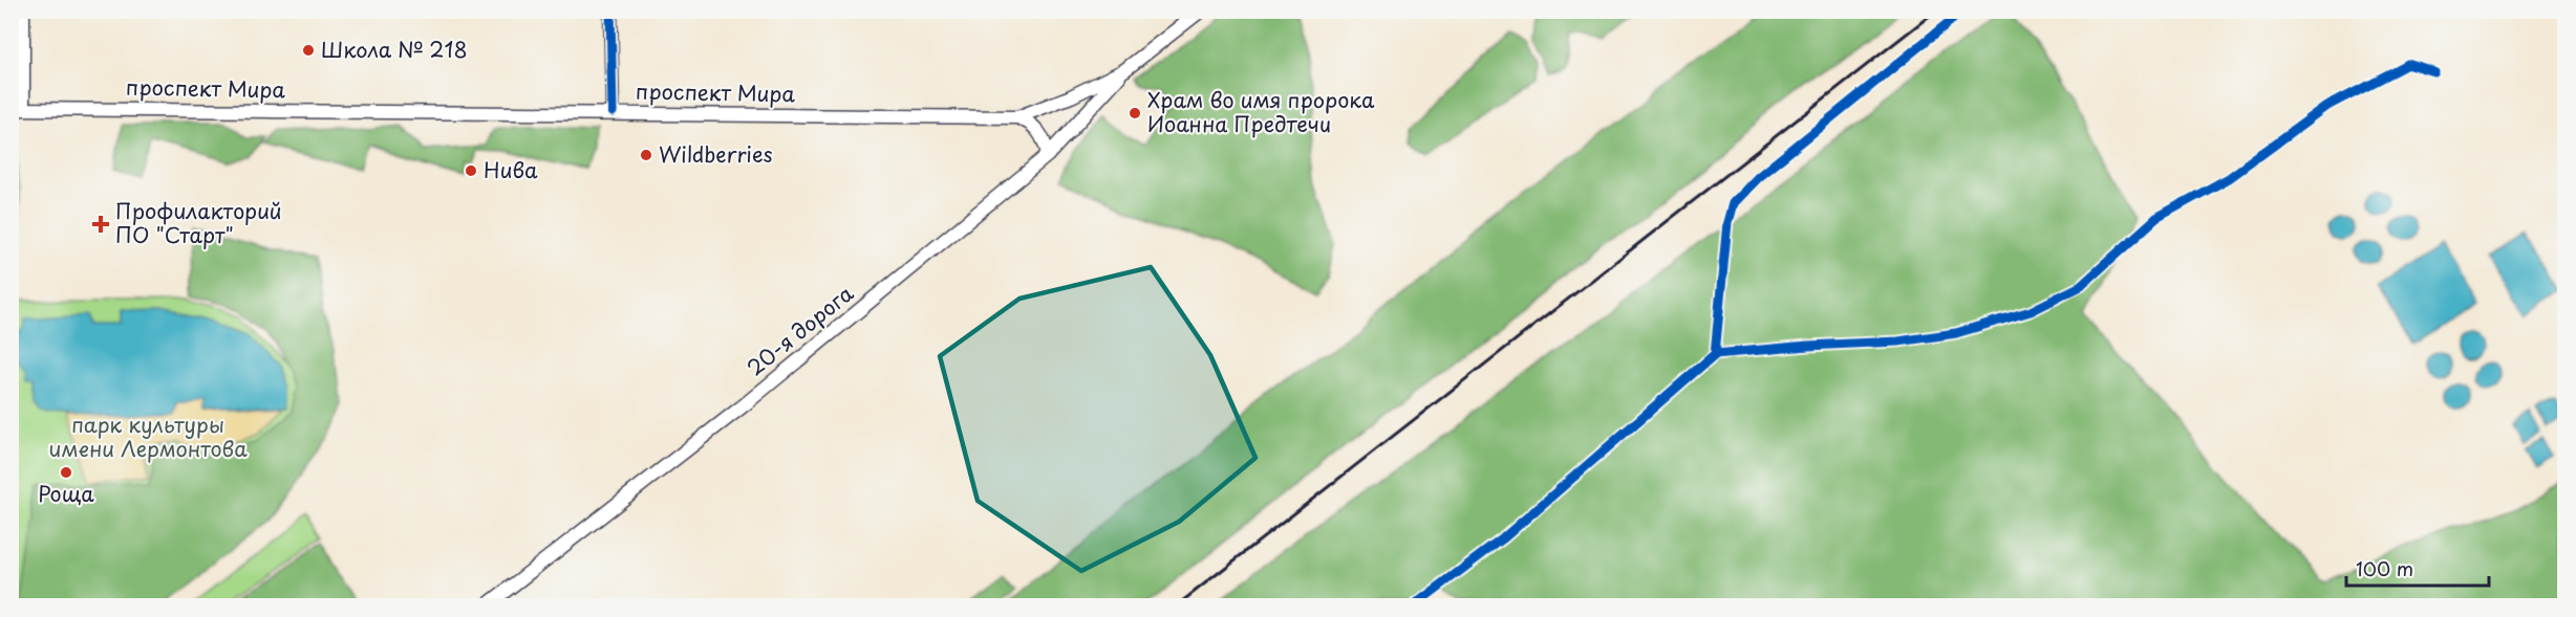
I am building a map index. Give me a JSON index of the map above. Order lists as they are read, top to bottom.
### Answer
{
  "streets": {
    "main road": ["проспект Мира", "20-я дорога"]
  },
  "crossings": [
    ["проспект Мира", "20-я дорога"]
  ],
  "parks": ["парк культуры имени Лермонтова"],
  "places": {
    "other": [
      "Школа № 218",
      "Храм во имя пророка Иоанна Предтечи",
      "Wildberries",
      "Нива",
      "Роща"
    ],
    "health": ["Профилакторий ПО \"Старт\""]
  },
  "scale_bar": "100 m"
}
